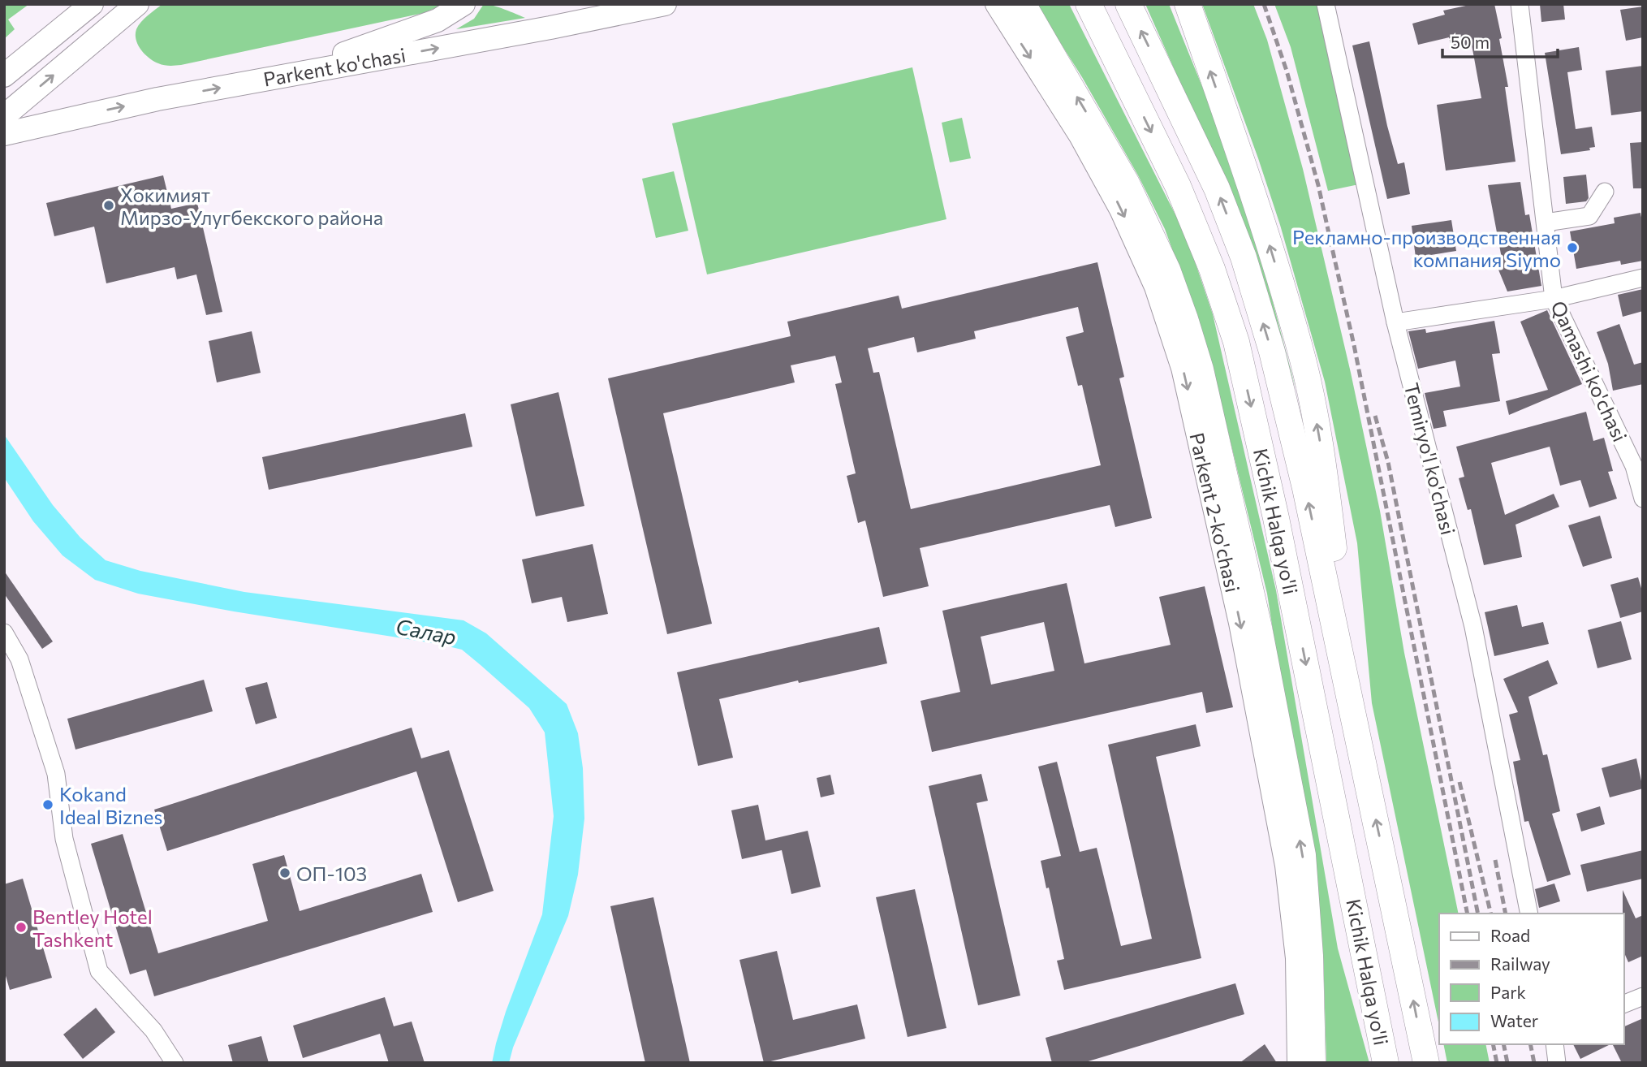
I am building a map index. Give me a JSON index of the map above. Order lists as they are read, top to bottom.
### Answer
{
  "streets": {
    "highway": ["Kichik Halqa yo'li"],
    "main road": ["Parkent ko'chasi", "Parkent 2-ko'chasi"],
    "street": ["Qamashi ko'chasi", "Temiryo'l ko'chasi"]
  },
  "one_way": ["Parkent ko'chasi", "Parkent 2-ko'chasi"],
  "water": ["Салар"],
  "places": [
    "Хокимият Мирзо-Улугбекского района",
    "Рекламно-производственная компания Siymo",
    "Kokand Ideal Biznes",
    "ОП-103",
    "Bentley Hotel Tashkent"
  ],
  "legend": [
    "Road",
    "Railway",
    "Park",
    "Water"
  ],
  "scale_bar": "50 m"
}
